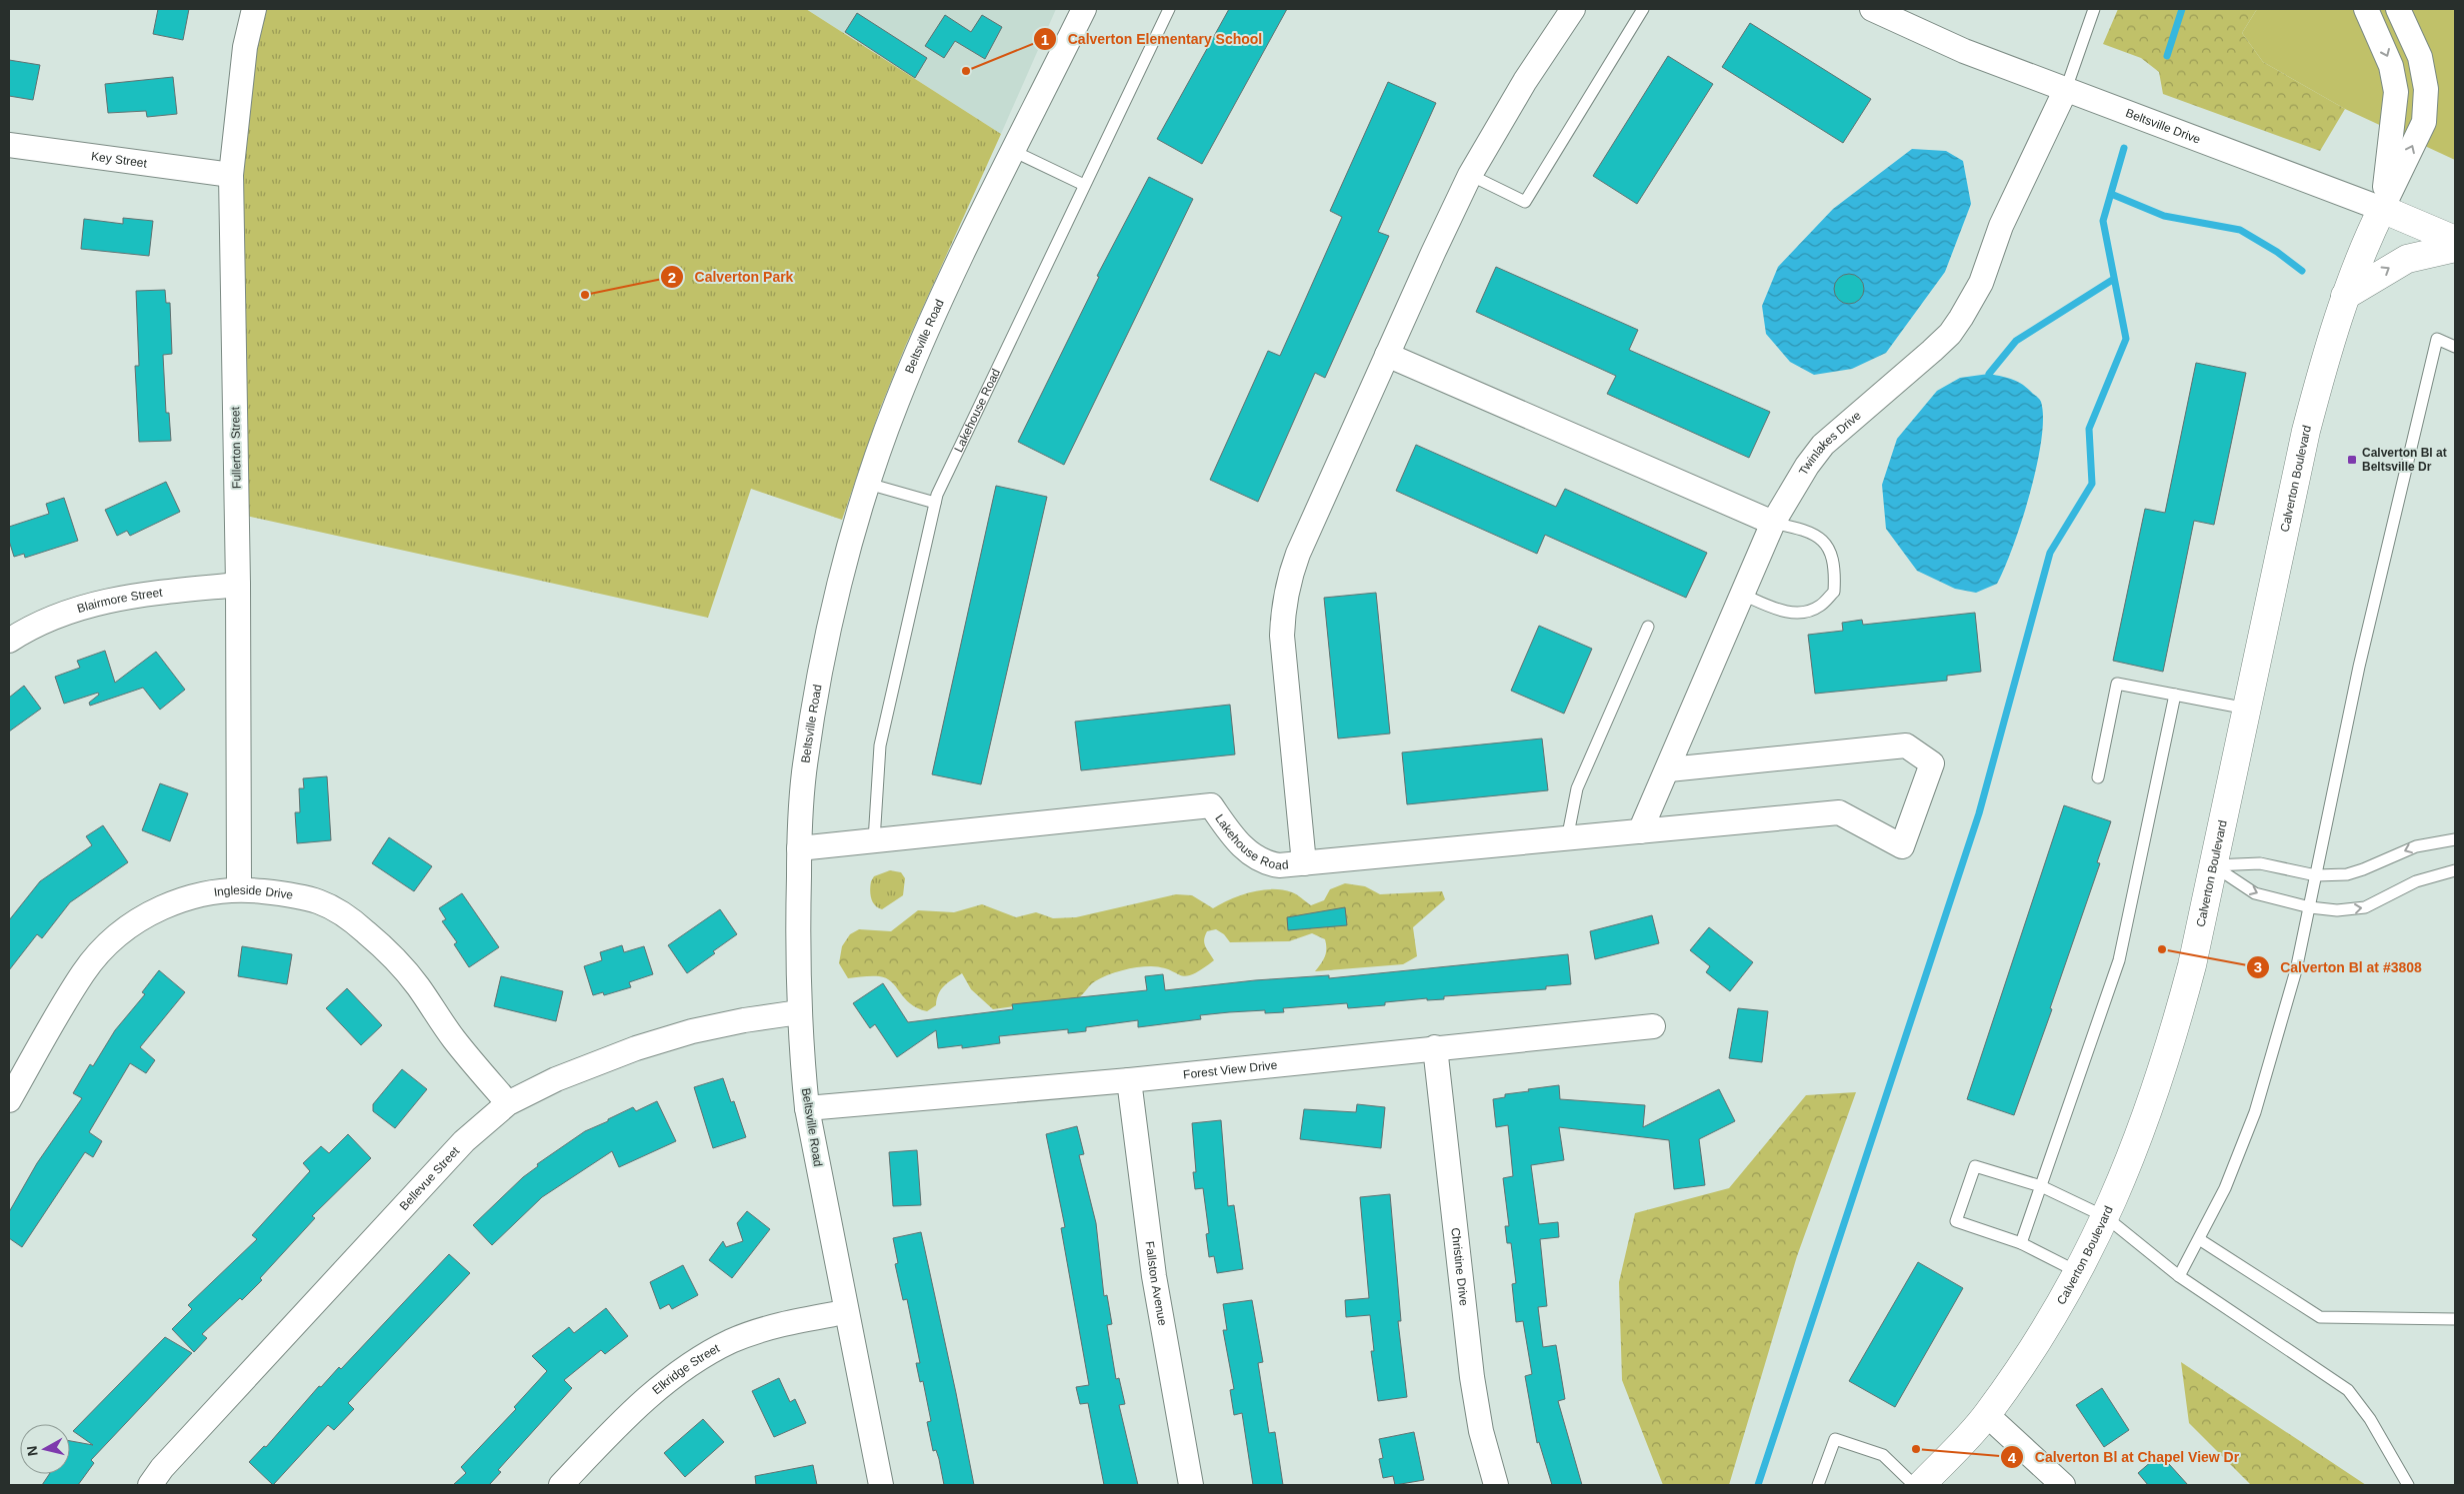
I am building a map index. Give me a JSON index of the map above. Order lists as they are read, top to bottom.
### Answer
{
  "streets": {
    "street": [
      "Beltsville Drive",
      "Key Street",
      "Beltsville Road",
      "Lakehouse Road",
      "Twinlakes Drive",
      "Fullerton Street",
      "Calverton Boulevard",
      "Blairmore Street",
      "Ingleside Drive",
      "Forest View Drive",
      "Bellevue Street",
      "Christine Drive",
      "Fallston Avenue",
      "Elkridge Street"
    ]
  },
  "crossings": [
    ["Beltsville Drive", "Twinlakes Drive"],
    ["Beltsville Drive", "Calverton Boulevard"],
    ["Key Street", "Fullerton Street"],
    ["Beltsville Road", "Lakehouse Road"],
    ["Beltsville Road", "Forest View Drive"],
    ["Beltsville Road", "Bellevue Street"],
    ["Beltsville Road", "Elkridge Street"],
    ["Lakehouse Road", "Twinlakes Drive"],
    ["Fullerton Street", "Blairmore Street"],
    ["Fullerton Street", "Ingleside Drive"],
    ["Ingleside Drive", "Bellevue Street"],
    ["Forest View Drive", "Christine Drive"],
    ["Forest View Drive", "Fallston Avenue"]
  ],
  "places": {
    "other": [
      "Calverton Elementary School",
      "Calverton Park",
      "Calverton Bl at #3808",
      "Calverton Bl at Chapel View Dr"
    ],
    "transit": ["Calverton Bl at Beltsville Dr"]
  },
  "north": "left"
}
